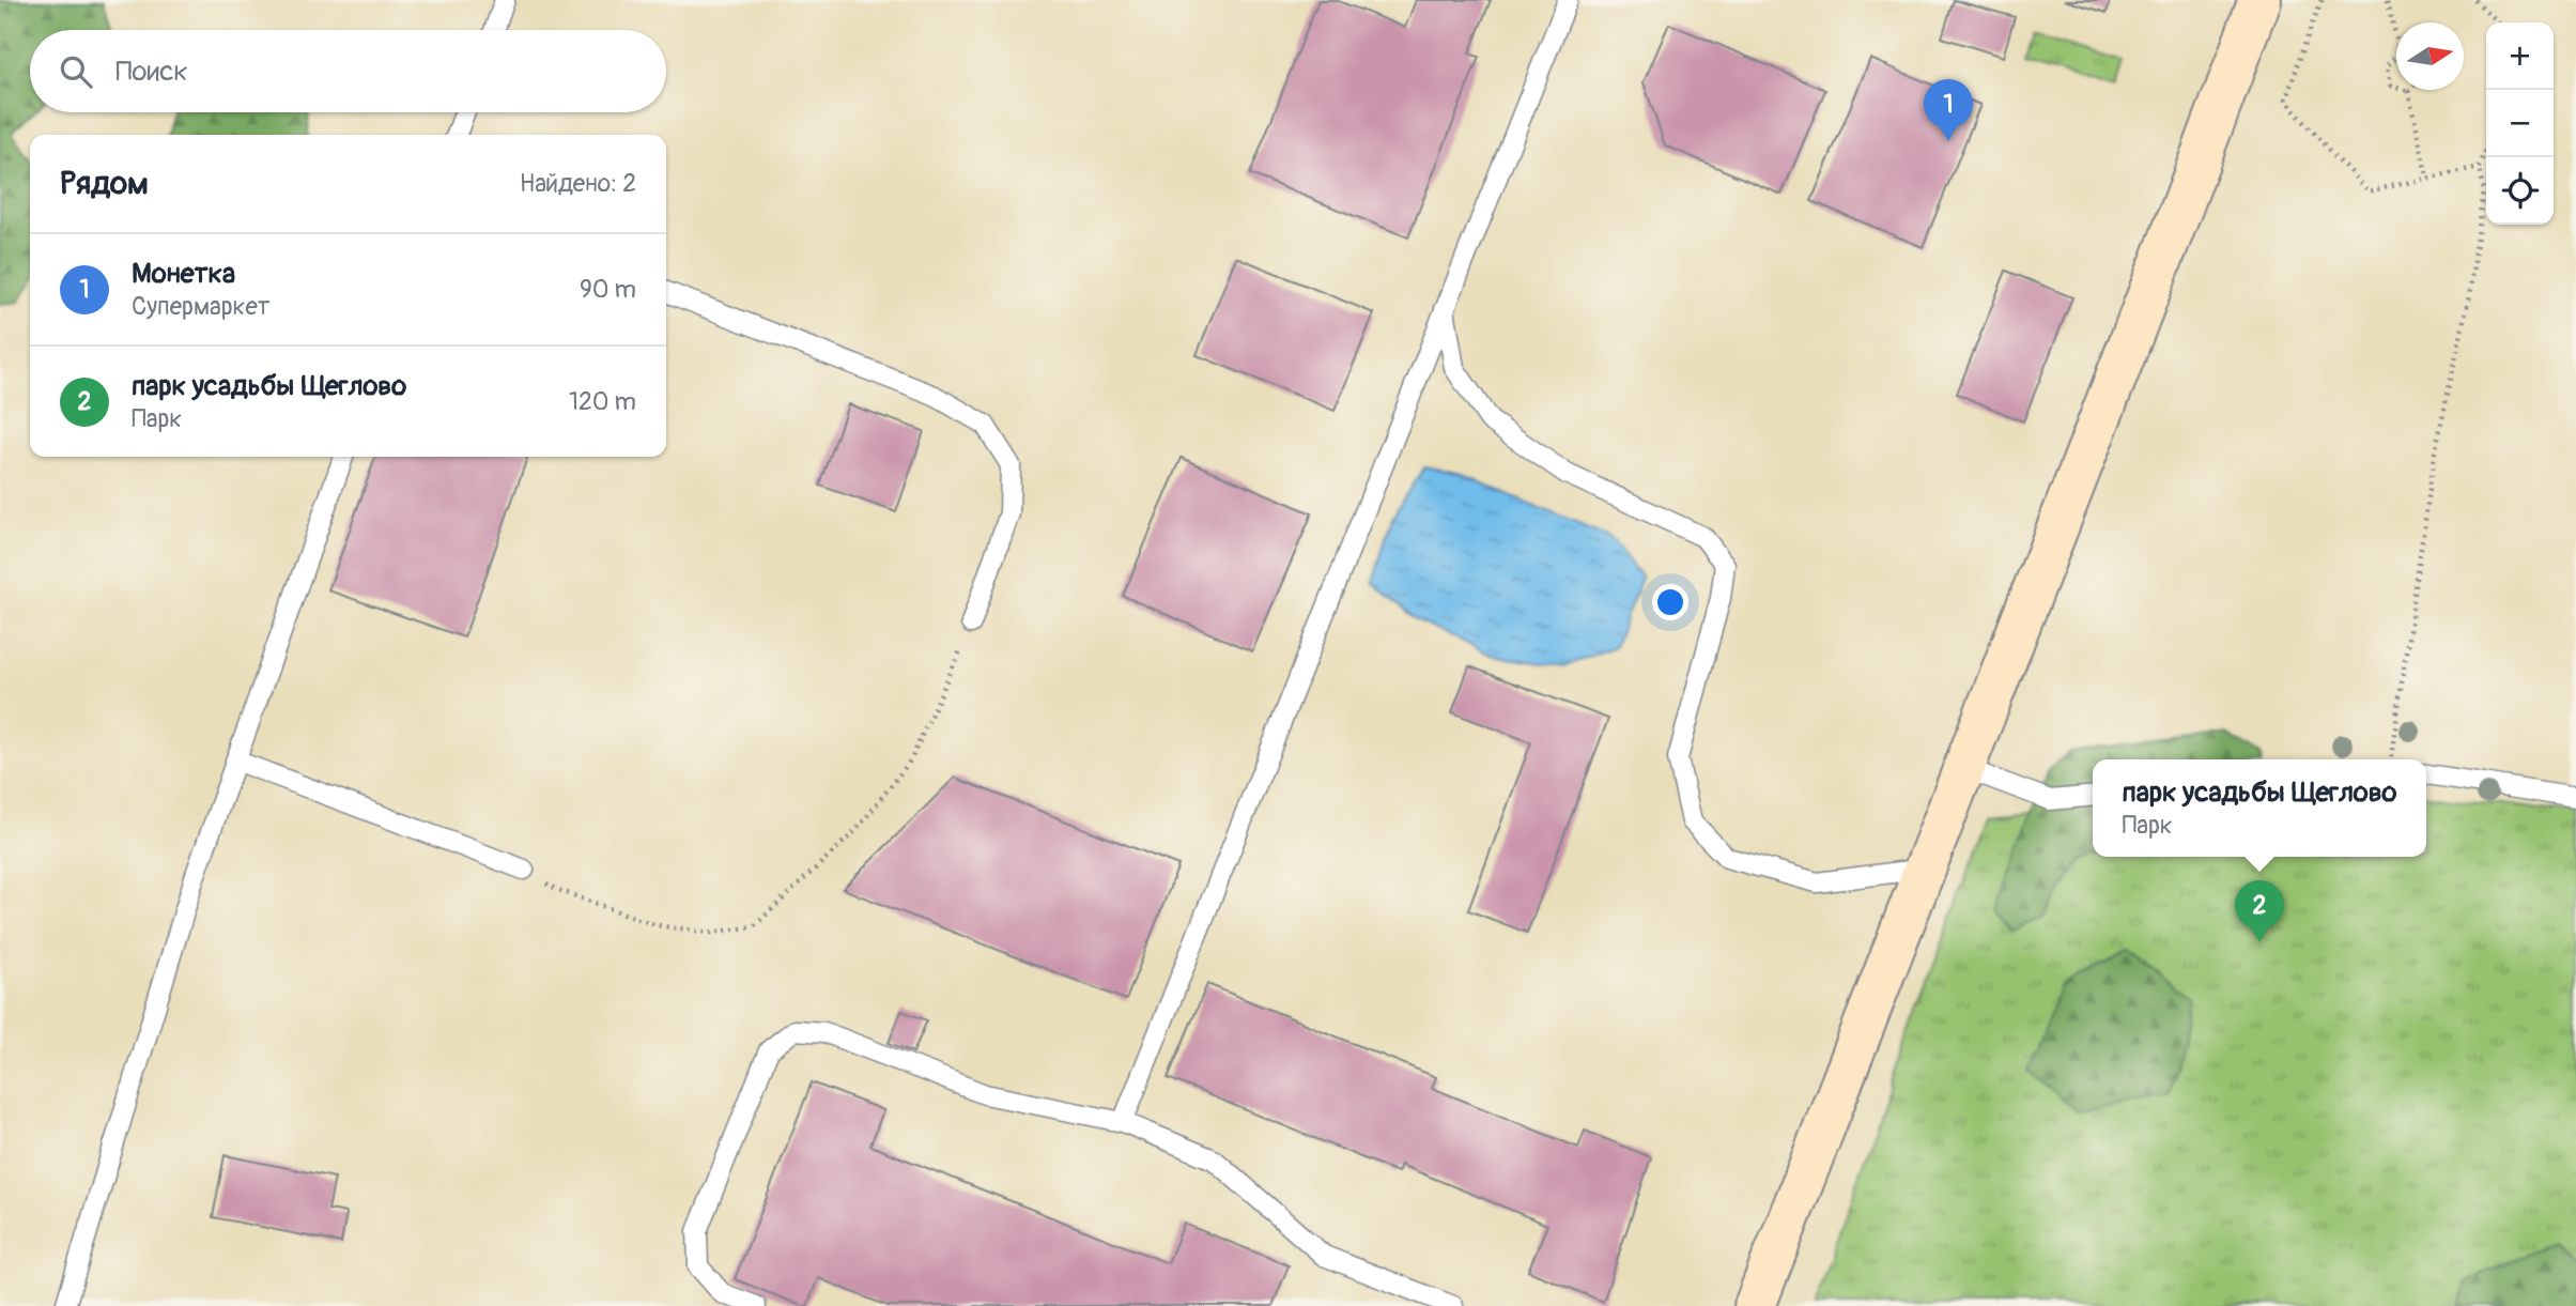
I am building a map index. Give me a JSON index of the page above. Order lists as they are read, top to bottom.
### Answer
{
  "north": "right",
  "page": {
    "map_buttons": ["+", "−"],
    "search": "Поиск",
    "pins": ["1", "2"],
    "heading": ["Рядом", "Найдено: 2"],
    "list": [
      {
        "mark": "1",
        "name": "Монетка",
        "note": "Супермаркет",
        "value": "90 m"
      },
      {
        "mark": "2",
        "name": "парк усадьбы Щеглово",
        "note": "Парк",
        "value": "120 m"
      }
    ],
    "popup": ["парк усадьбы Щеглово", "Парк"]
  }
}
